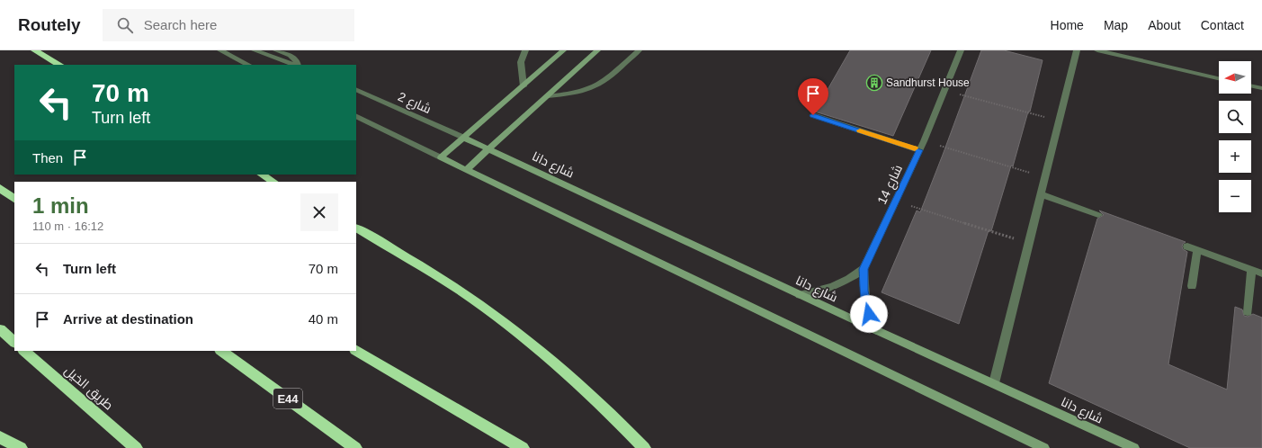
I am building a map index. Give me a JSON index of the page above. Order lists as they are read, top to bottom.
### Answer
{
  "streets": {
    "highway": ["طريق الخيل", "E44"],
    "street": ["شارع 2", "شارع دانا", "شارع 14"]
  },
  "crossings": [
    ["شارع 2", "شارع دانا"],
    ["شارع دانا", "شارع 14"]
  ],
  "places": {
    "building": ["Sandhurst House"]
  },
  "north": "left",
  "page": {
    "header": "Routely",
    "search": "Search here",
    "nav": [
      "Home",
      "Map",
      "About",
      "Contact"
    ],
    "map_buttons": ["+", "−"],
    "turn": ["70 m", "Turn left"],
    "then": "Then",
    "heading": ["1 min", "110 m · 16:12"],
    "list": [
      {
        "name": "Turn left",
        "value": "70 m"
      },
      {
        "name": "Arrive at destination",
        "value": "40 m"
      }
    ]
  }
}
